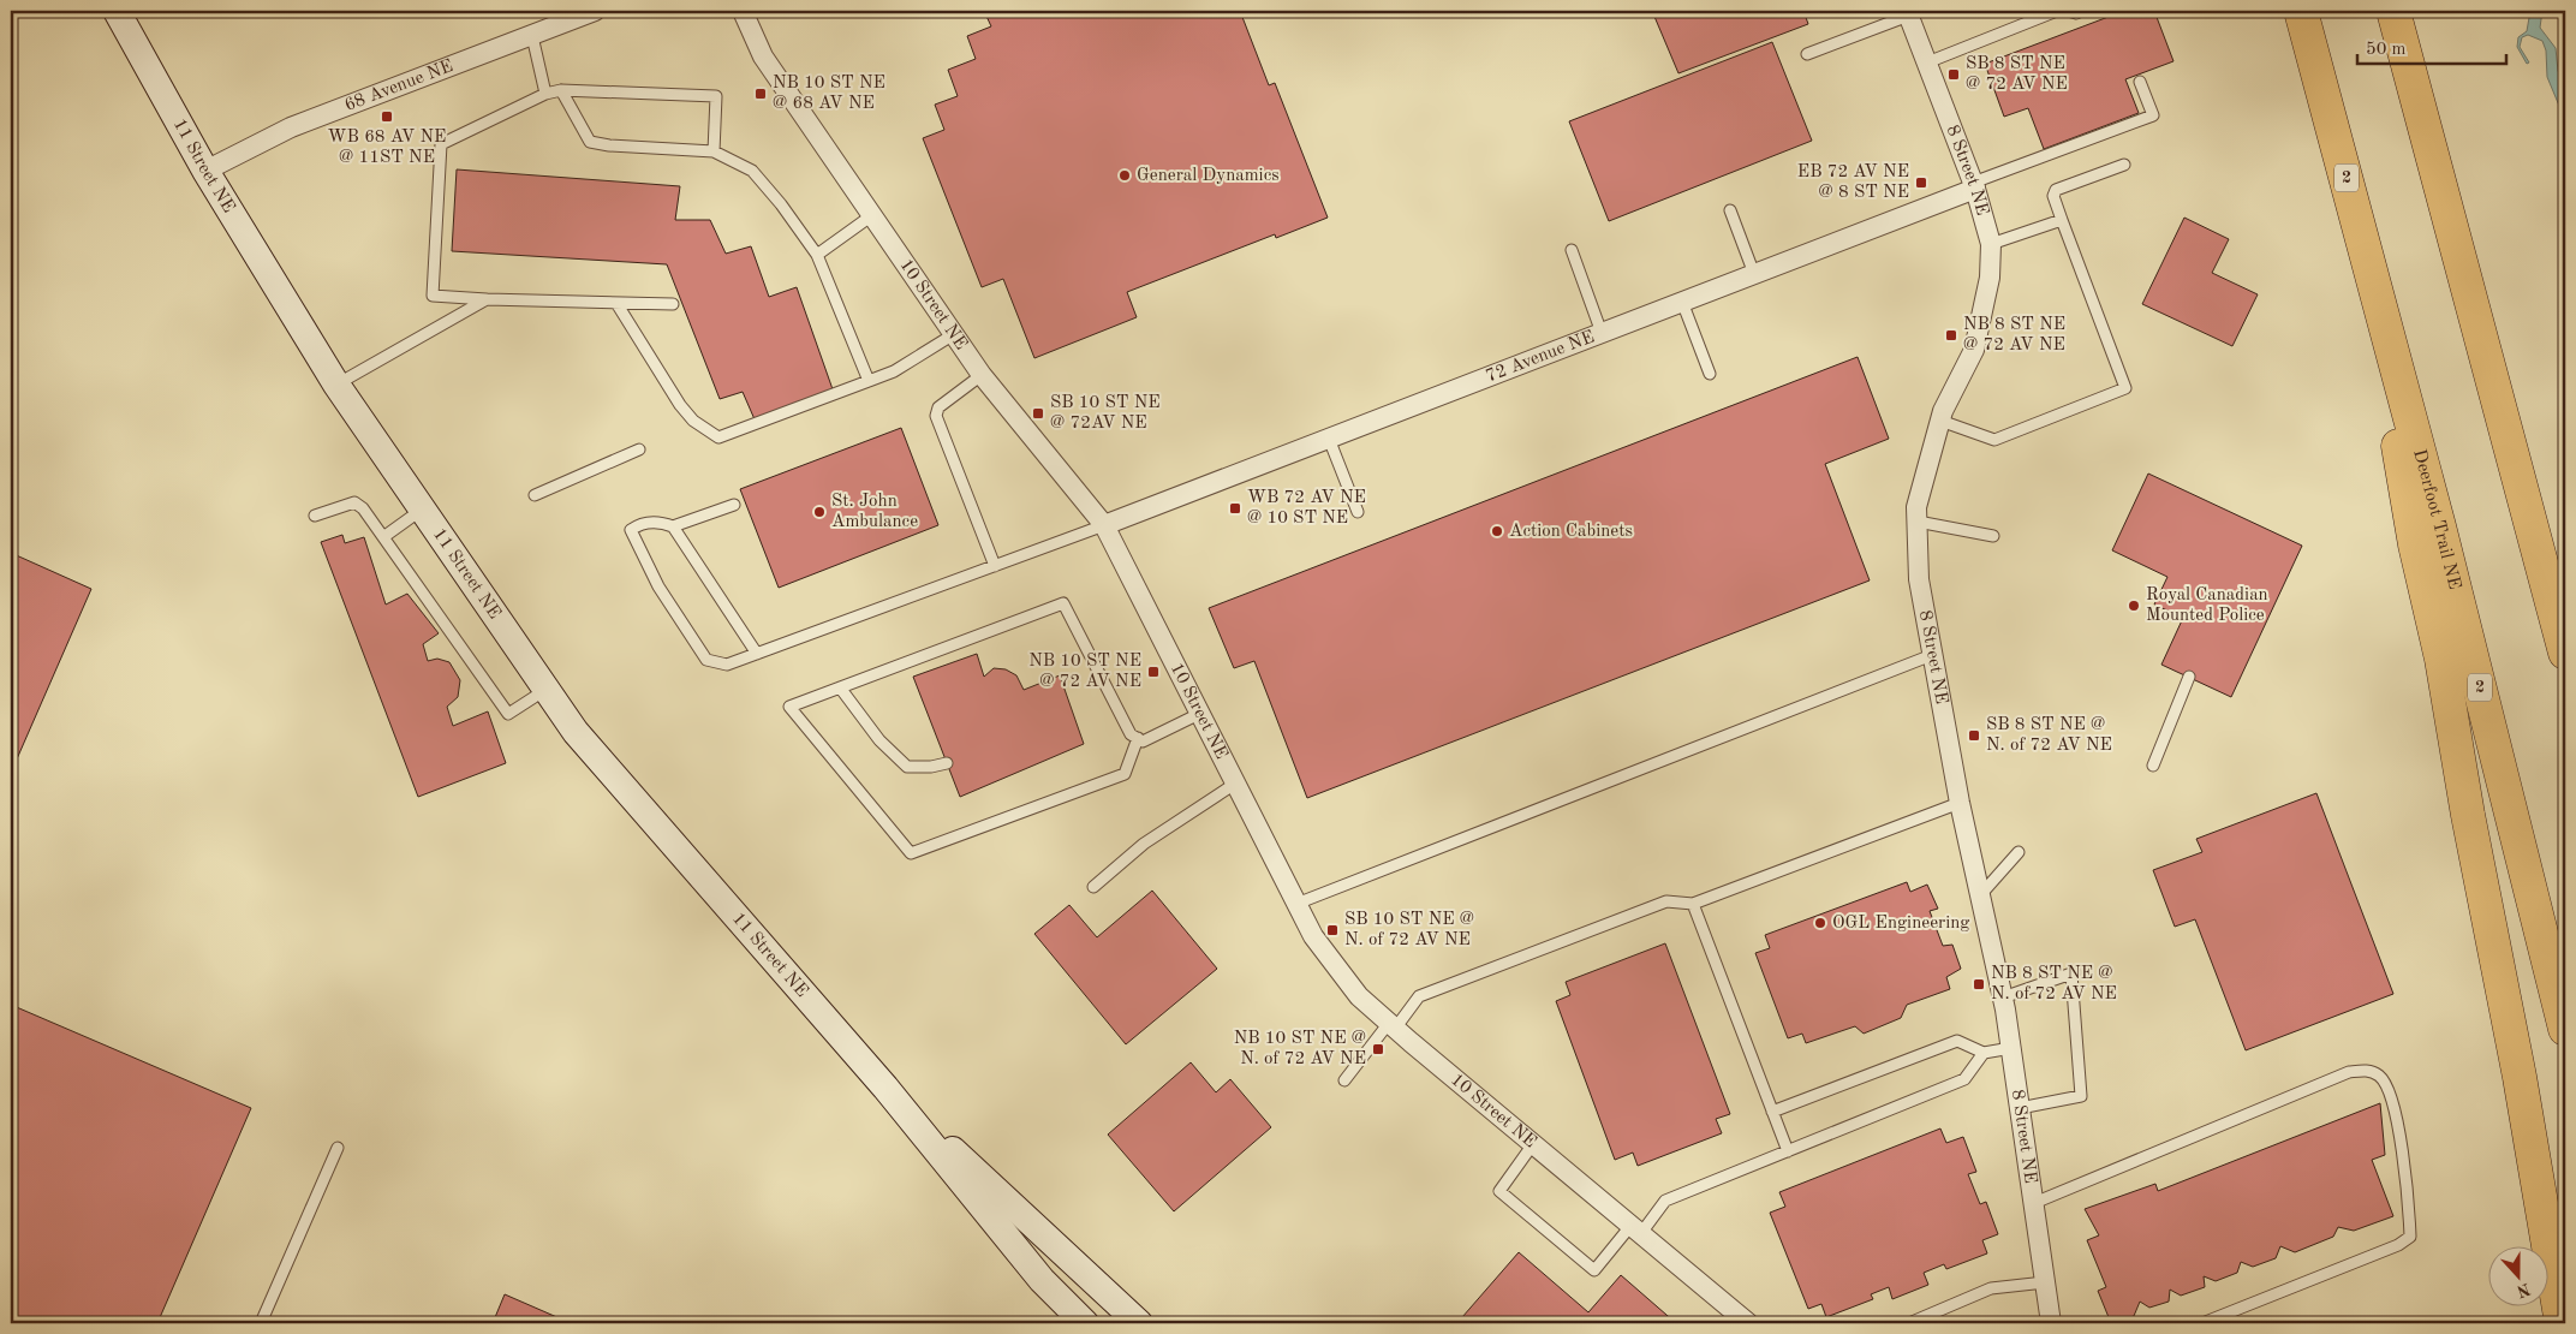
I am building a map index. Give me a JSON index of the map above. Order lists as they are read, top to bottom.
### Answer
{
  "streets": {
    "highway": ["2", "Deerfoot Trail NE"],
    "street": [
      "68 Avenue NE",
      "11 Street NE",
      "8 Street NE",
      "10 Street NE",
      "72 Avenue NE"
    ]
  },
  "crossings": [
    ["68 Avenue NE", "11 Street NE"],
    ["8 Street NE", "72 Avenue NE"],
    ["10 Street NE", "72 Avenue NE"]
  ],
  "places": {
    "transit": [
      "SB 8 ST NE @ 72 AV NE",
      "NB 10 ST NE @ 68 AV NE",
      "WB 68 AV NE @ 11ST NE",
      "EB 72 AV NE @ 8 ST NE",
      "NB 8 ST NE @ 72 AV NE",
      "SB 10 ST NE @ 72AV NE",
      "WB 72 AV NE @ 10 ST NE",
      "NB 10 ST NE @ 72 AV NE",
      "SB 8 ST NE @ N. of 72 AV NE",
      "SB 10 ST NE @ N. of 72 AV NE",
      "NB 8 ST NE @ N. of 72 AV NE",
      "NB 10 ST NE @ N. of 72 AV NE"
    ],
    "other": [
      "General Dynamics",
      "St. John Ambulance",
      "Action Cabinets",
      "Royal Canadian Mounted Police",
      "OGL Engineering"
    ]
  },
  "scale_bar": "50 m",
  "north": "bottom"
}
